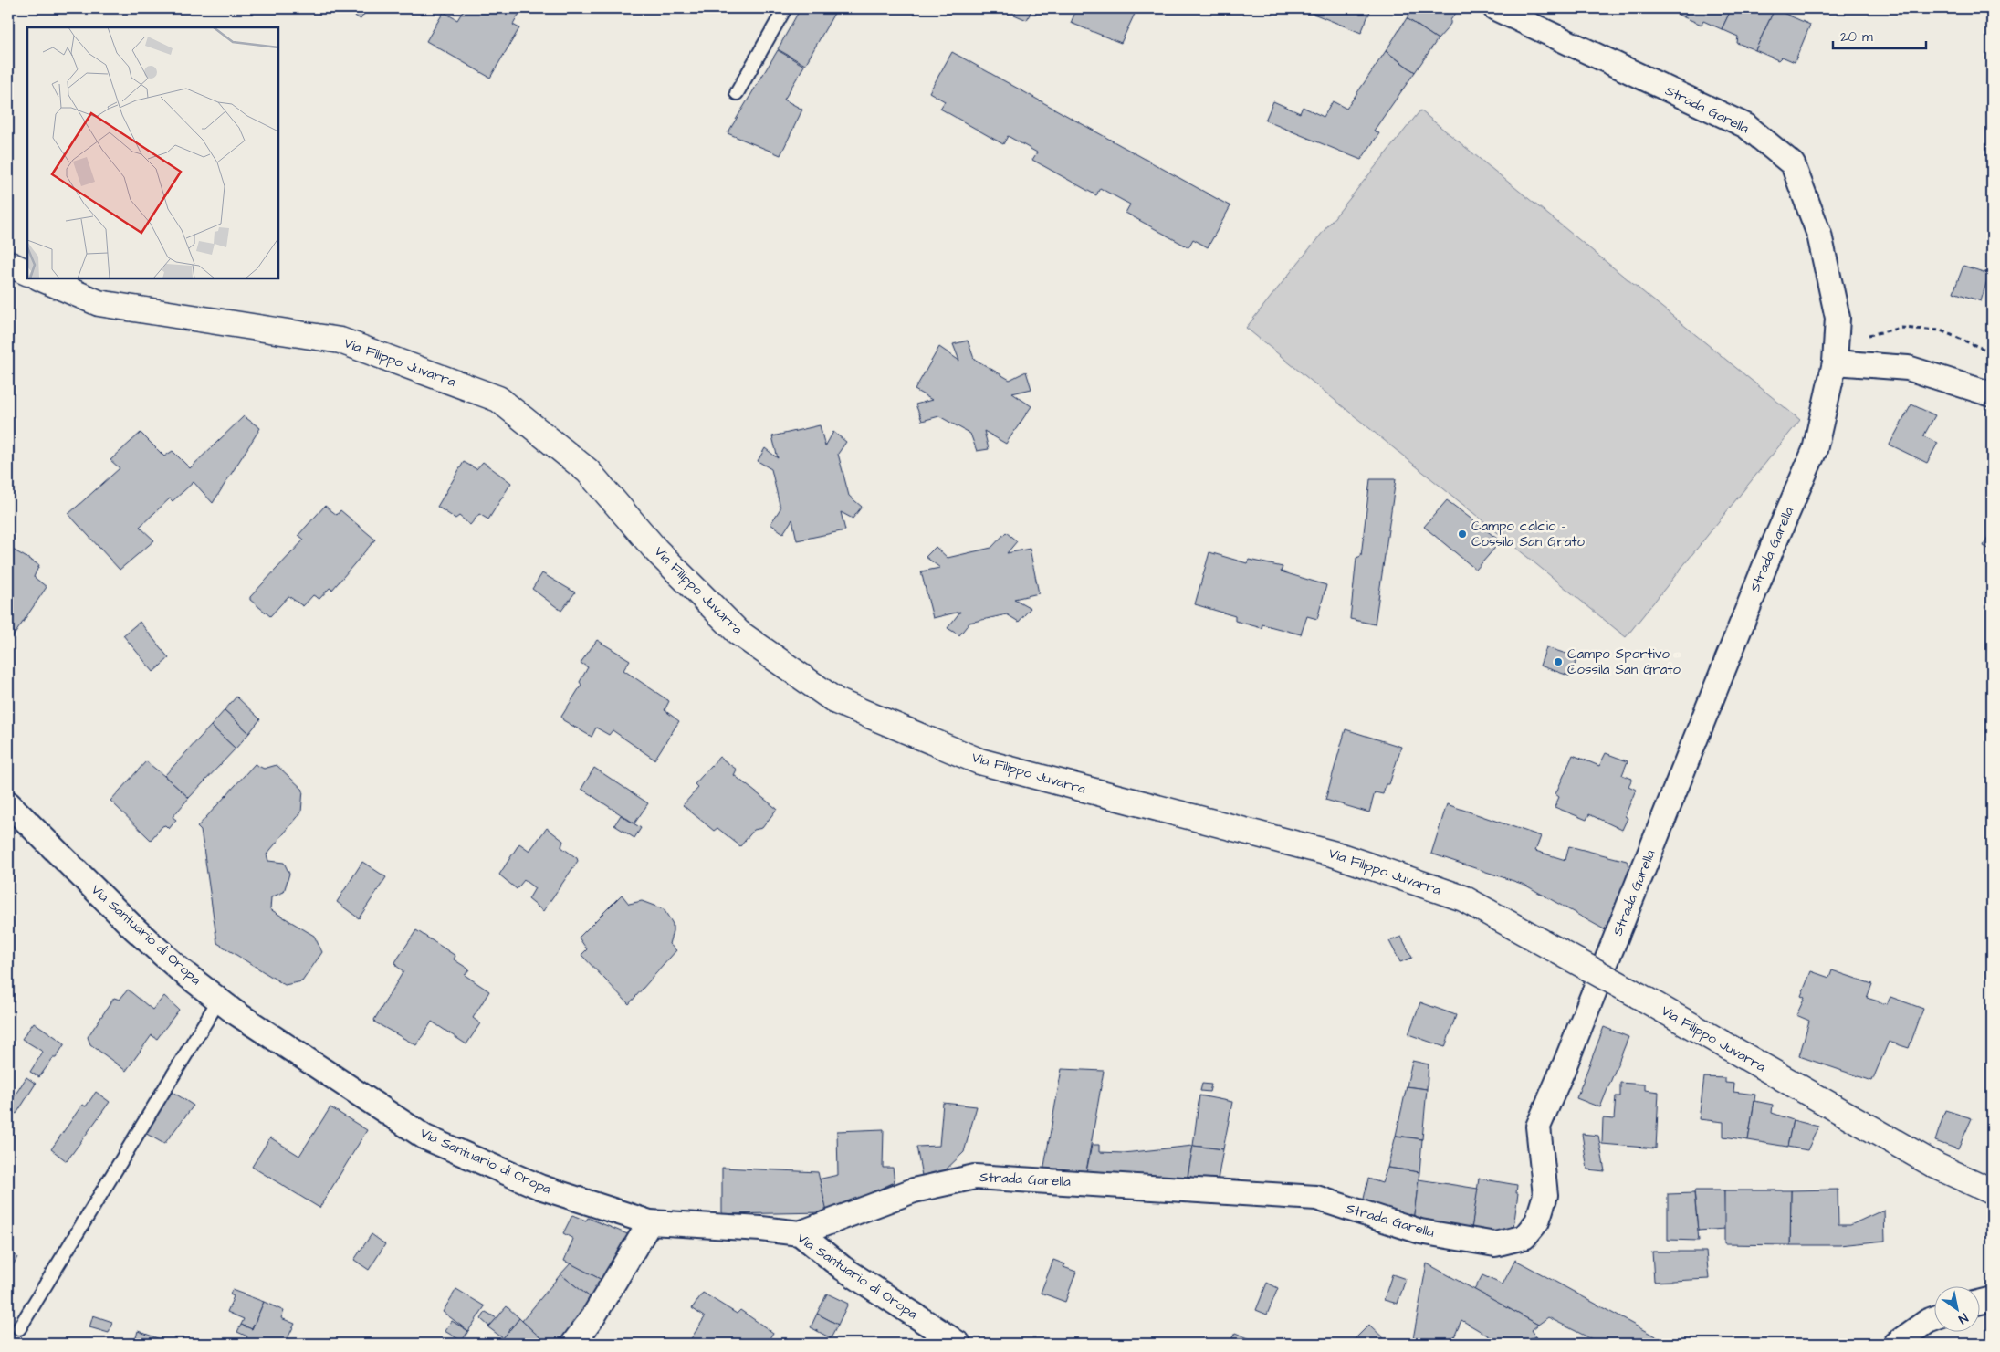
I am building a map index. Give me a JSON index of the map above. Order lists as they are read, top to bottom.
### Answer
{
  "streets": {
    "main road": ["Via Filippo Juvarra"],
    "street": ["Strada Garella", "Via Santuario di Oropa"]
  },
  "crossings": [
    ["Strada Garella", "Via Santuario di Oropa"]
  ],
  "places": ["Campo calcio - Cossila San Grato", "Campo Sportivo - Cossila San Grato"],
  "scale_bar": "20 m",
  "north": "bottom right"
}
